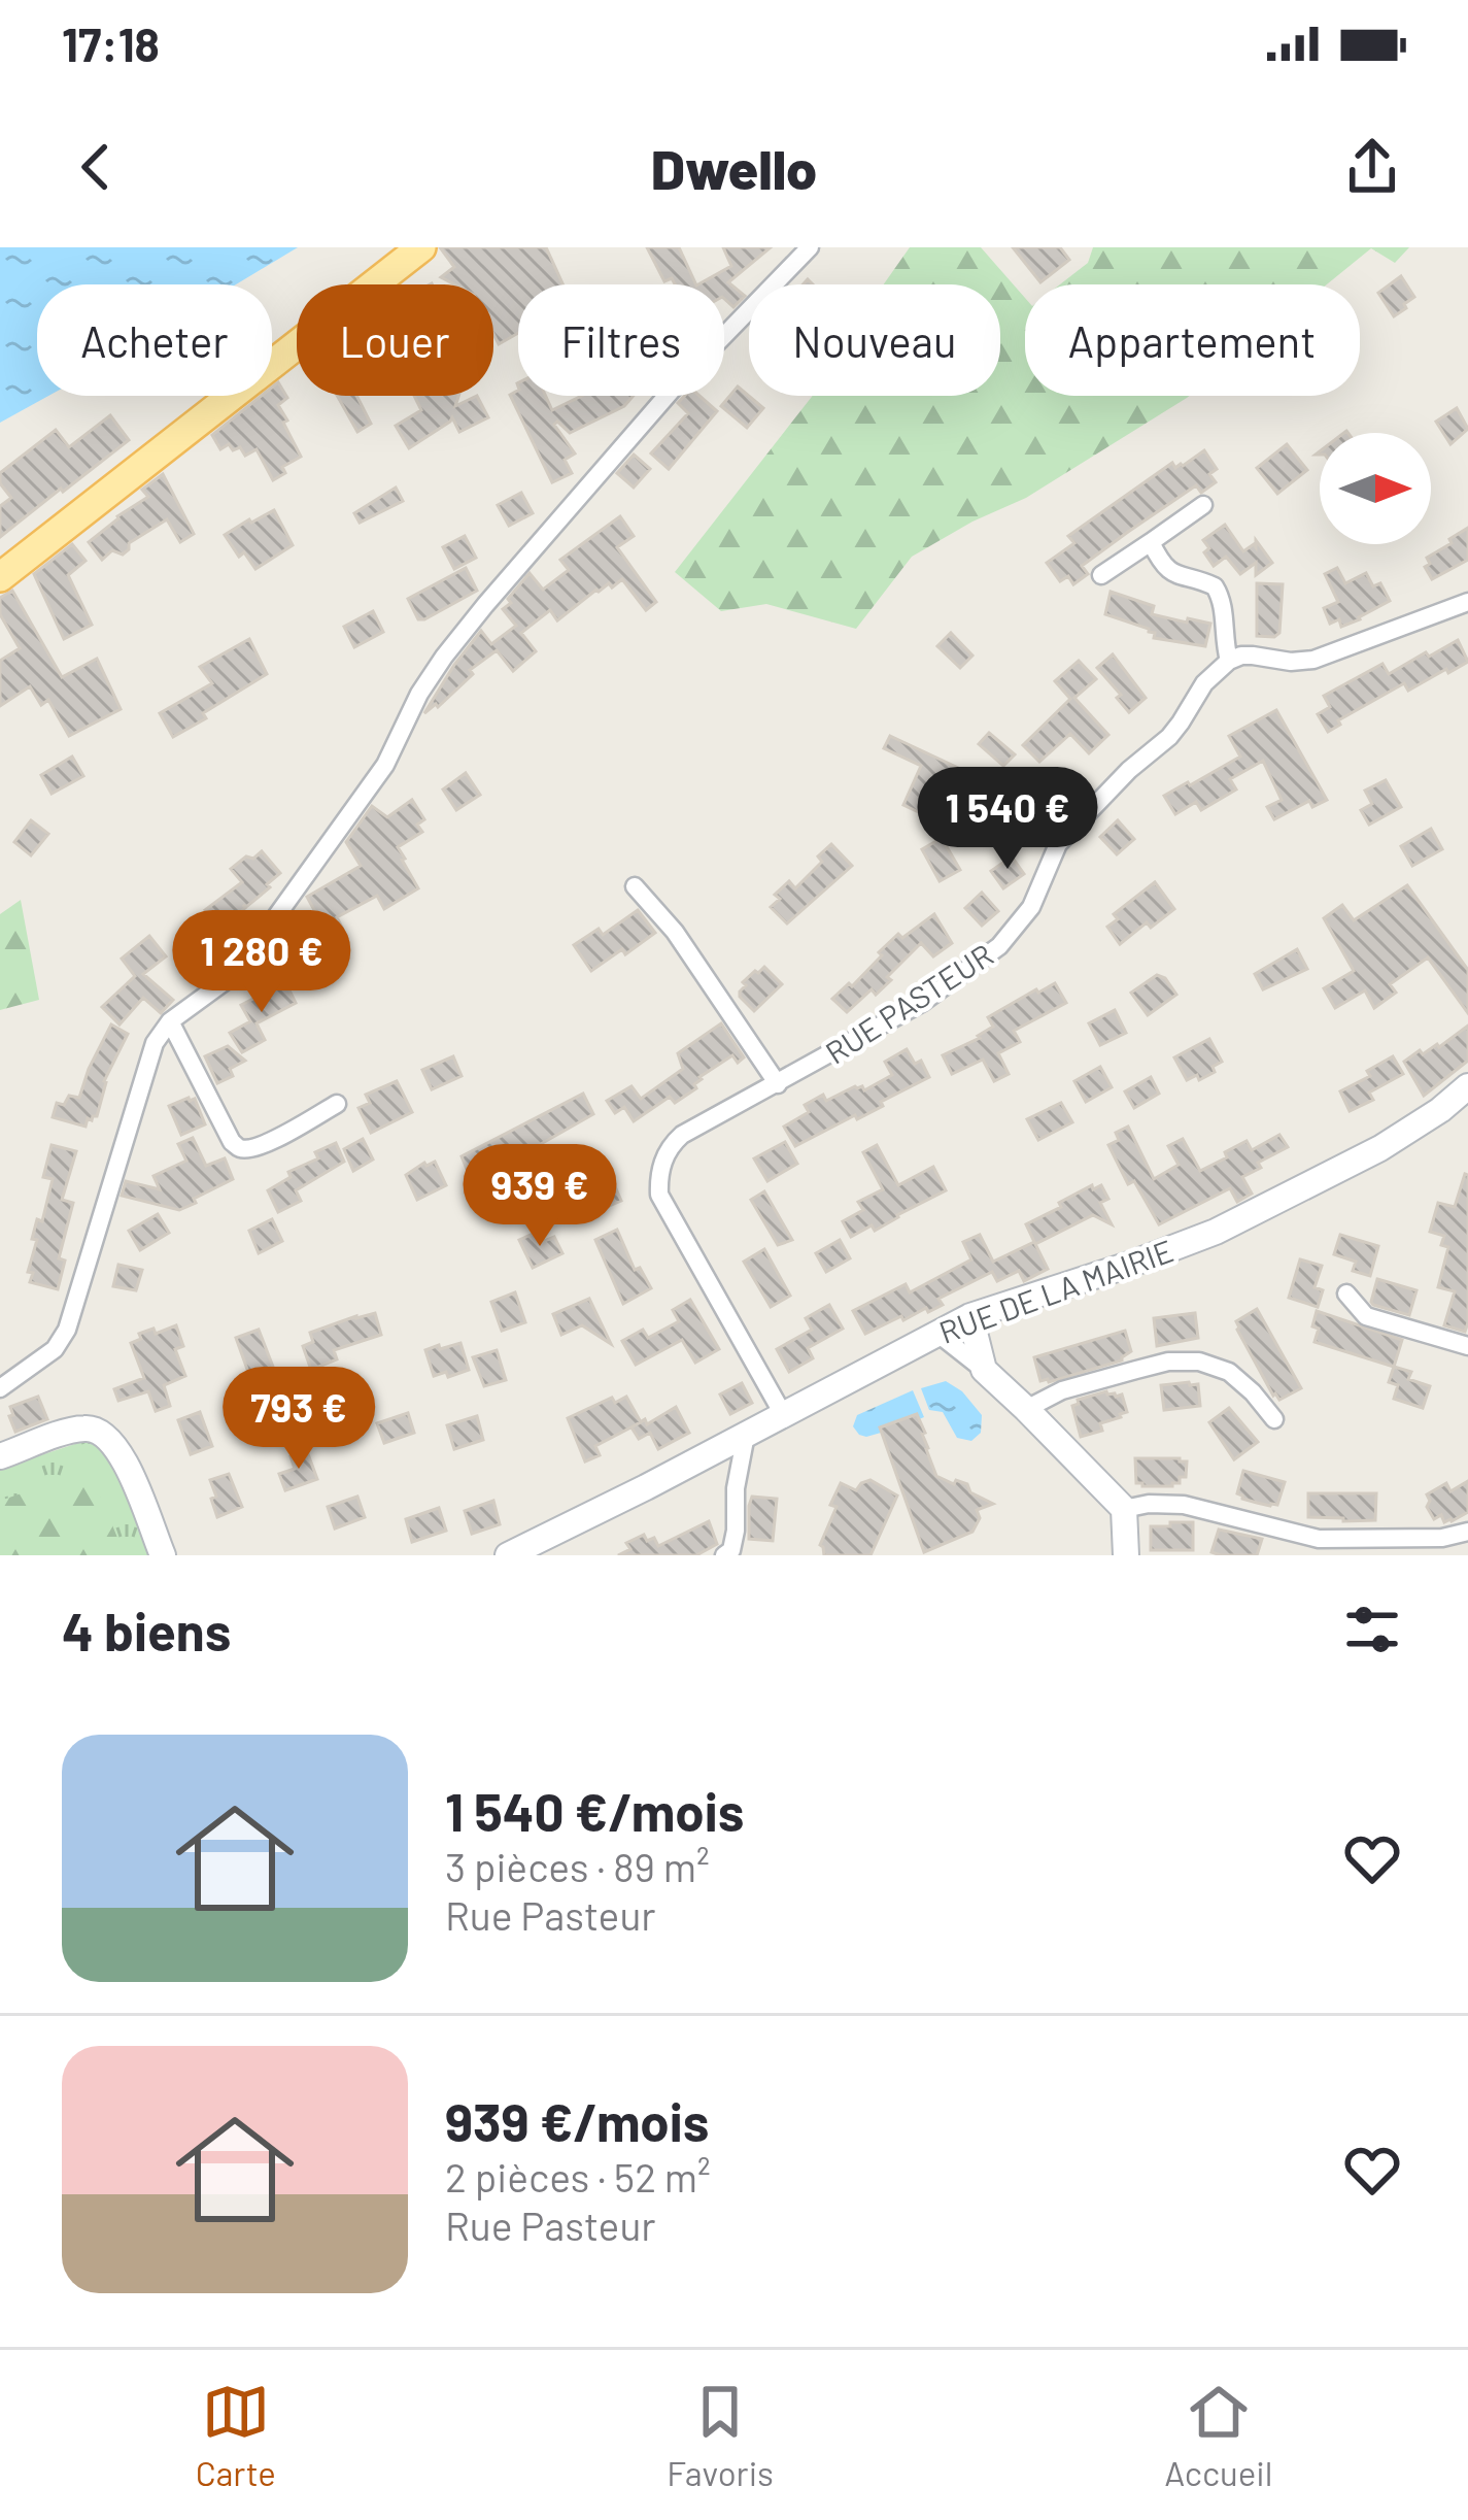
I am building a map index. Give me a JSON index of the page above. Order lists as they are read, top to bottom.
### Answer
{
  "streets": {
    "street": ["RUE PASTEUR", "RUE DE LA MAIRIE"]
  },
  "crossings": [
    ["RUE PASTEUR", "RUE DE LA MAIRIE"]
  ],
  "north": "right",
  "page": {
    "status": "17:18",
    "header": "Dwello",
    "chip": [
      "Acheter",
      "Louer",
      "Filtres",
      "Nouveau",
      "Appartement"
    ],
    "price": [
      "1 540 €",
      "1 280 €",
      "939 €",
      "793 €"
    ],
    "heading": "4 biens",
    "list": [
      {
        "name": "1 540 €/mois",
        "note": "3 pièces · 89 m² · Rue Pasteur"
      },
      {
        "name": "939 €/mois",
        "note": "2 pièces · 52 m² · Rue Pasteur"
      }
    ],
    "tabs": ["Carte", "Favoris", "Accueil"]
  }
}
